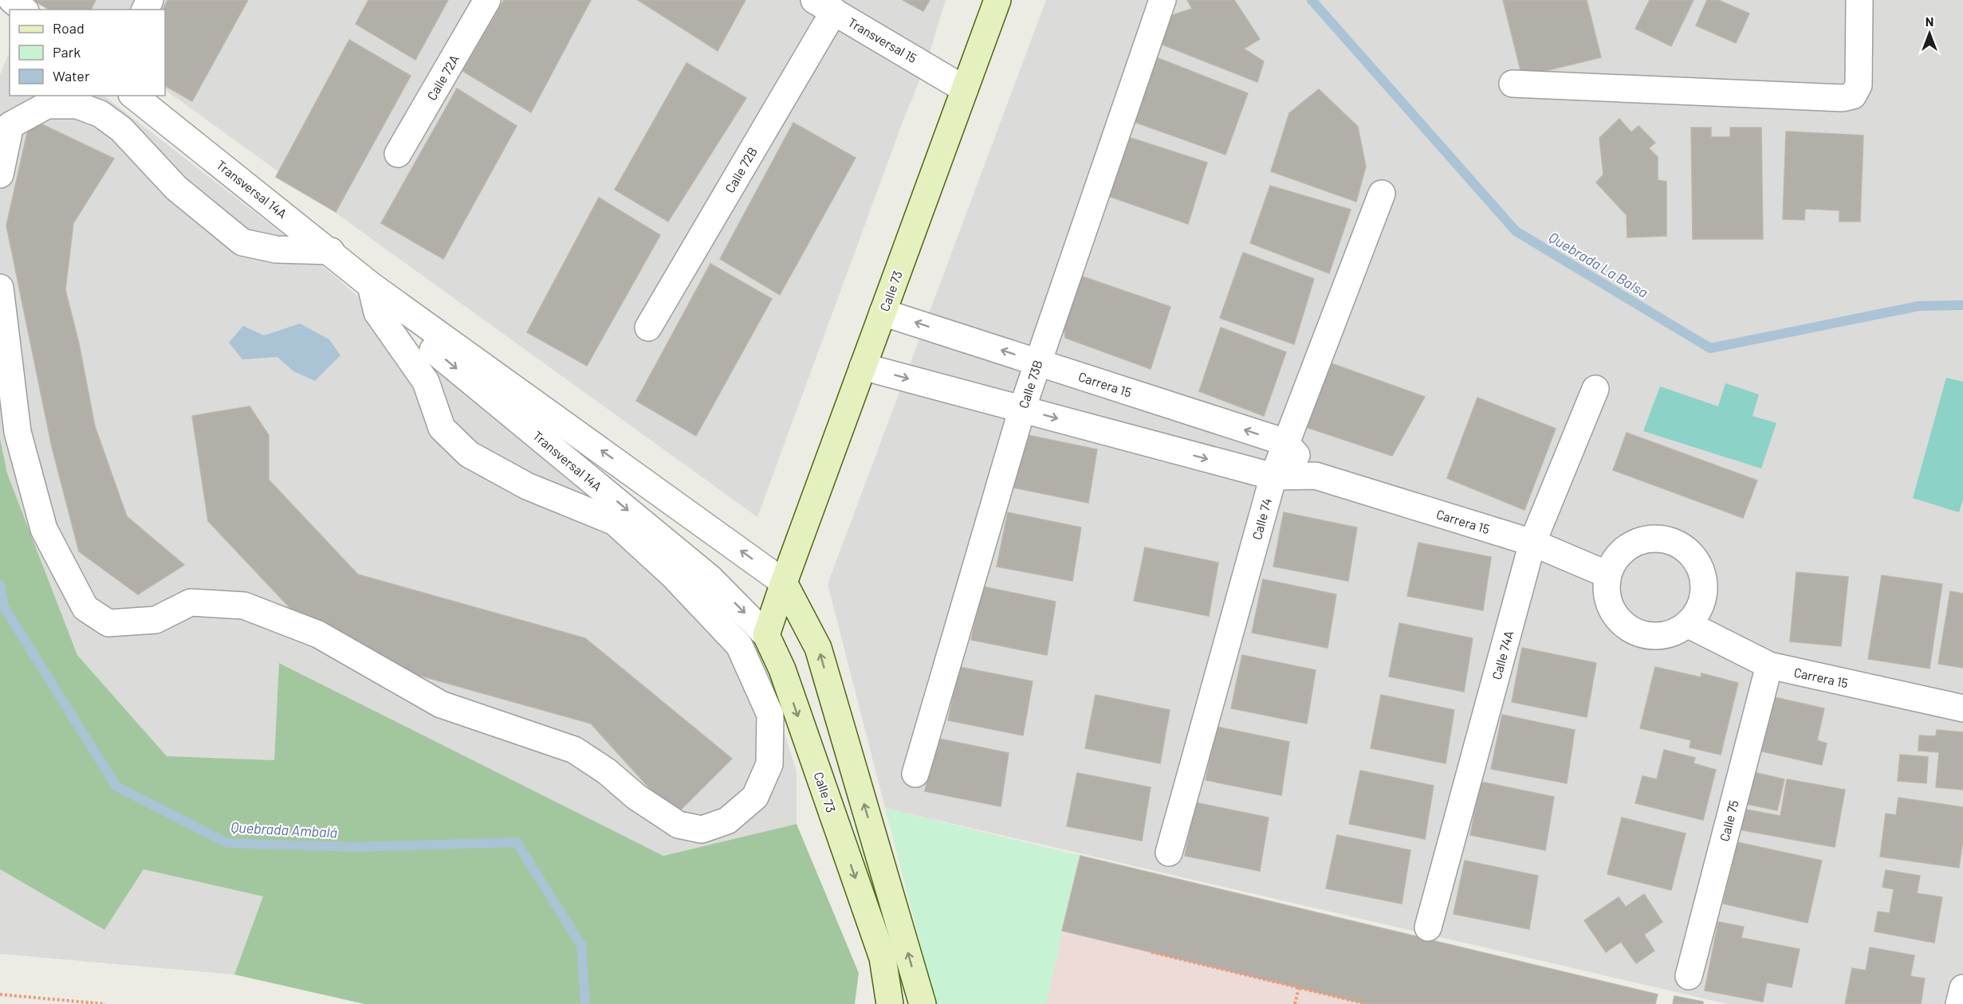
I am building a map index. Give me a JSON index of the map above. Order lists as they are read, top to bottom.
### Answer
{
  "streets": {
    "street": [
      "Transversal 15",
      "Calle 72A",
      "Calle 72B",
      "Transversal 14A",
      "Calle 73",
      "Calle 73B",
      "Carrera 15",
      "Calle 74",
      "Calle 74A",
      "Calle 75"
    ]
  },
  "crossings": [
    ["Transversal 15", "Calle 72B"],
    ["Transversal 15", "Calle 73"],
    ["Transversal 14A", "Calle 73"],
    ["Calle 73", "Carrera 15"],
    ["Calle 73B", "Carrera 15"],
    ["Carrera 15", "Calle 74"],
    ["Carrera 15", "Calle 74A"],
    ["Carrera 15", "Calle 75"]
  ],
  "water": ["Quebrada La Balsa", "Quebrada Ambalá"],
  "legend": ["Road", "Park", "Water"],
  "north": "top"
}
